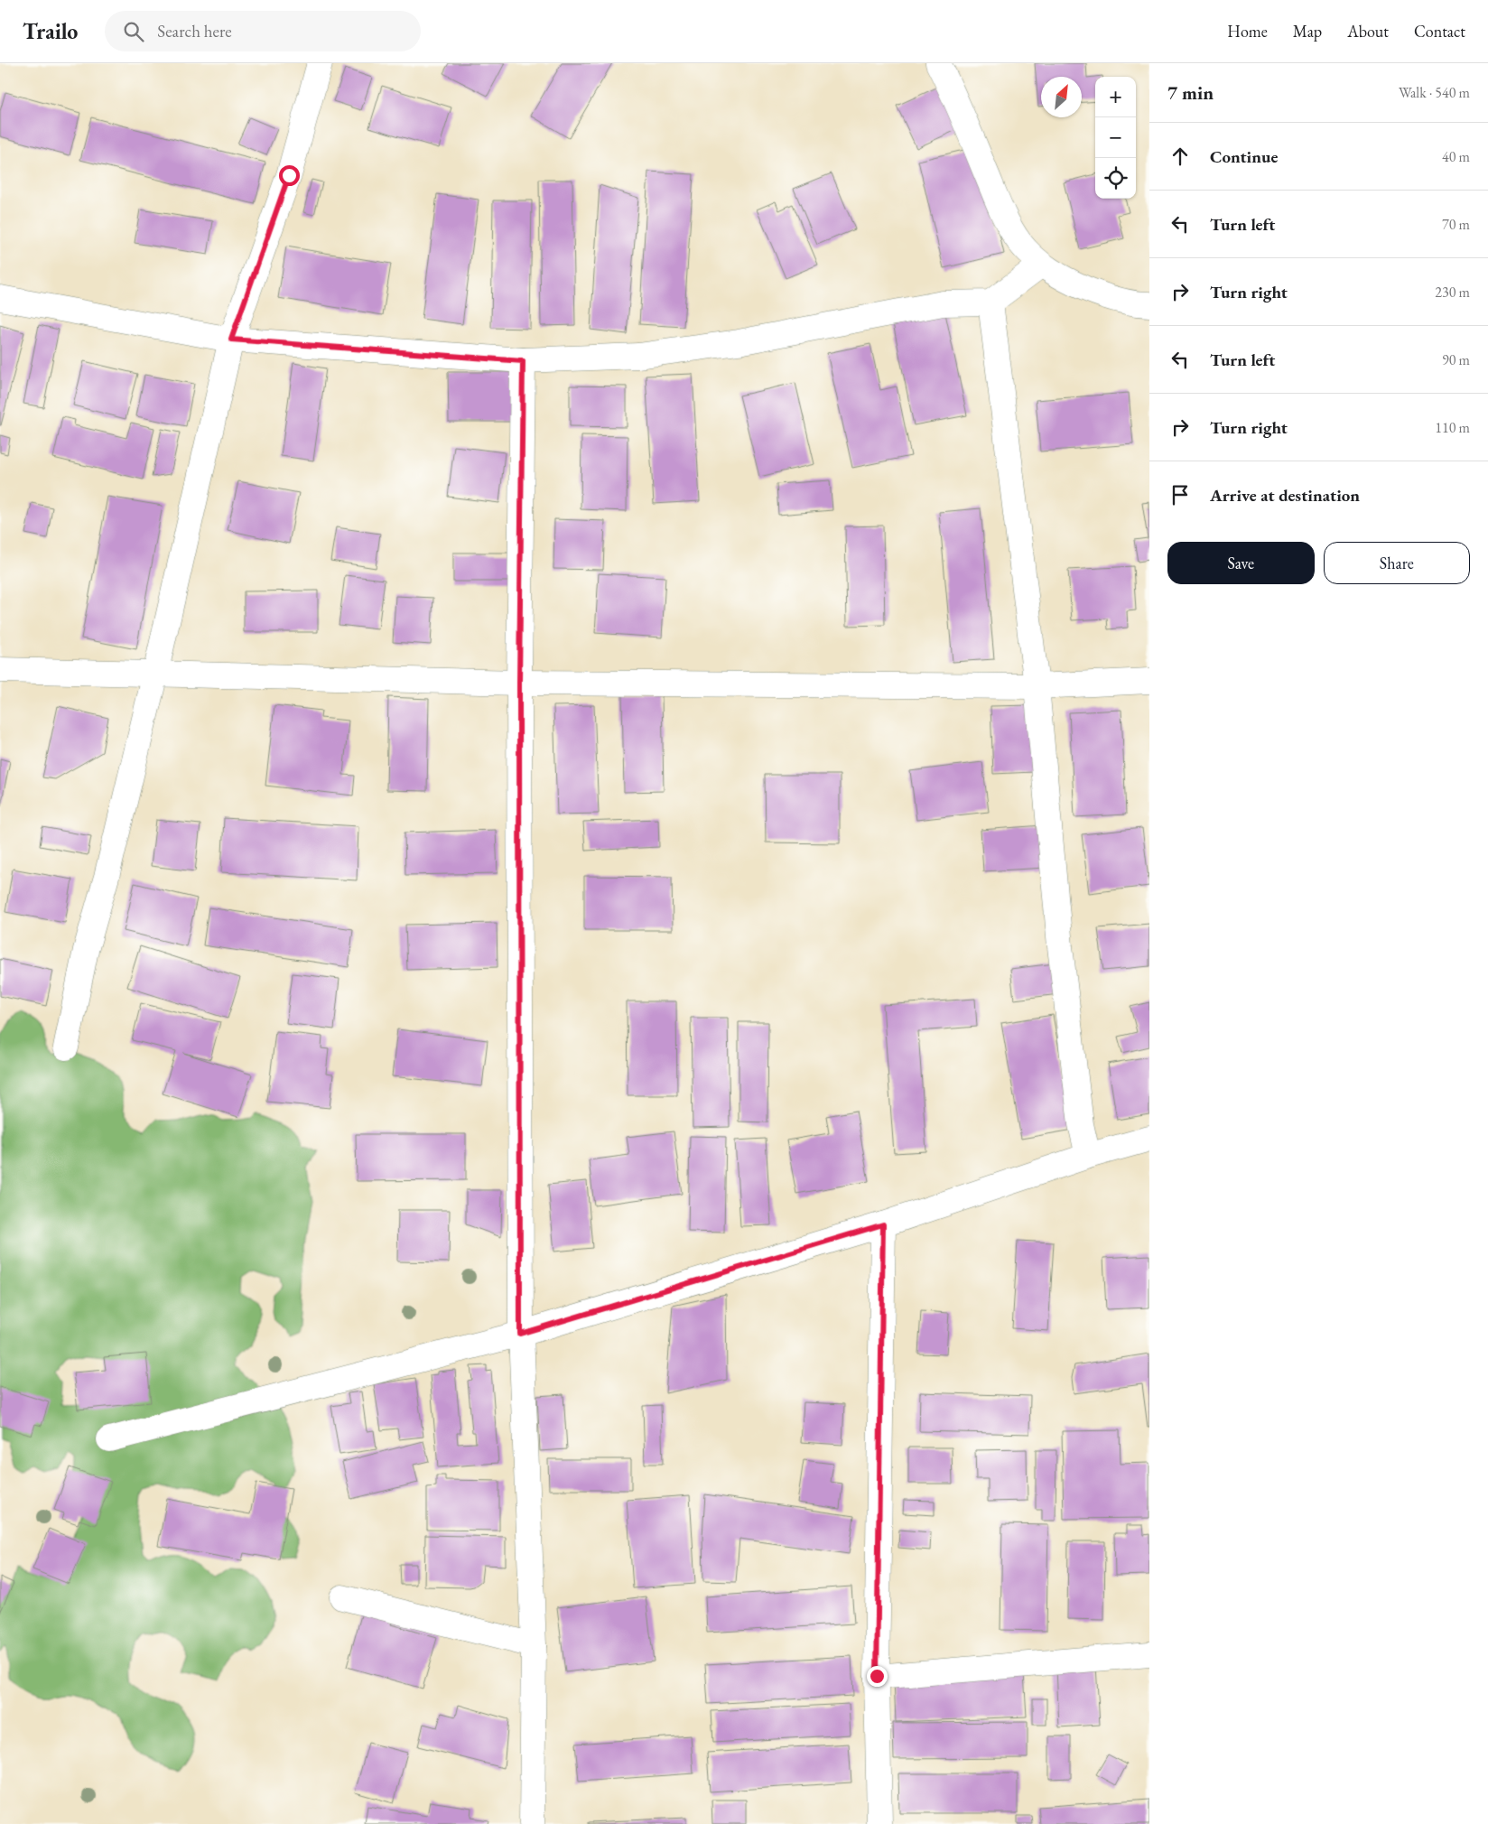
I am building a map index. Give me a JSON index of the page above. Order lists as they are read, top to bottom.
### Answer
{
  "north": "top right",
  "page": {
    "header": "Trailo",
    "search": "Search here",
    "nav": [
      "Home",
      "Map",
      "About",
      "Contact"
    ],
    "heading": ["7 min", "Walk · 540 m"],
    "map_buttons": ["+", "−"],
    "list": [
      ["Continue", "40 m"],
      ["Turn left", "70 m"],
      ["Turn right", "230 m"],
      ["Turn left", "90 m"],
      ["Turn right", "110 m"],
      "Arrive at destination"
    ],
    "buttons": ["Save", "Share"]
  }
}
